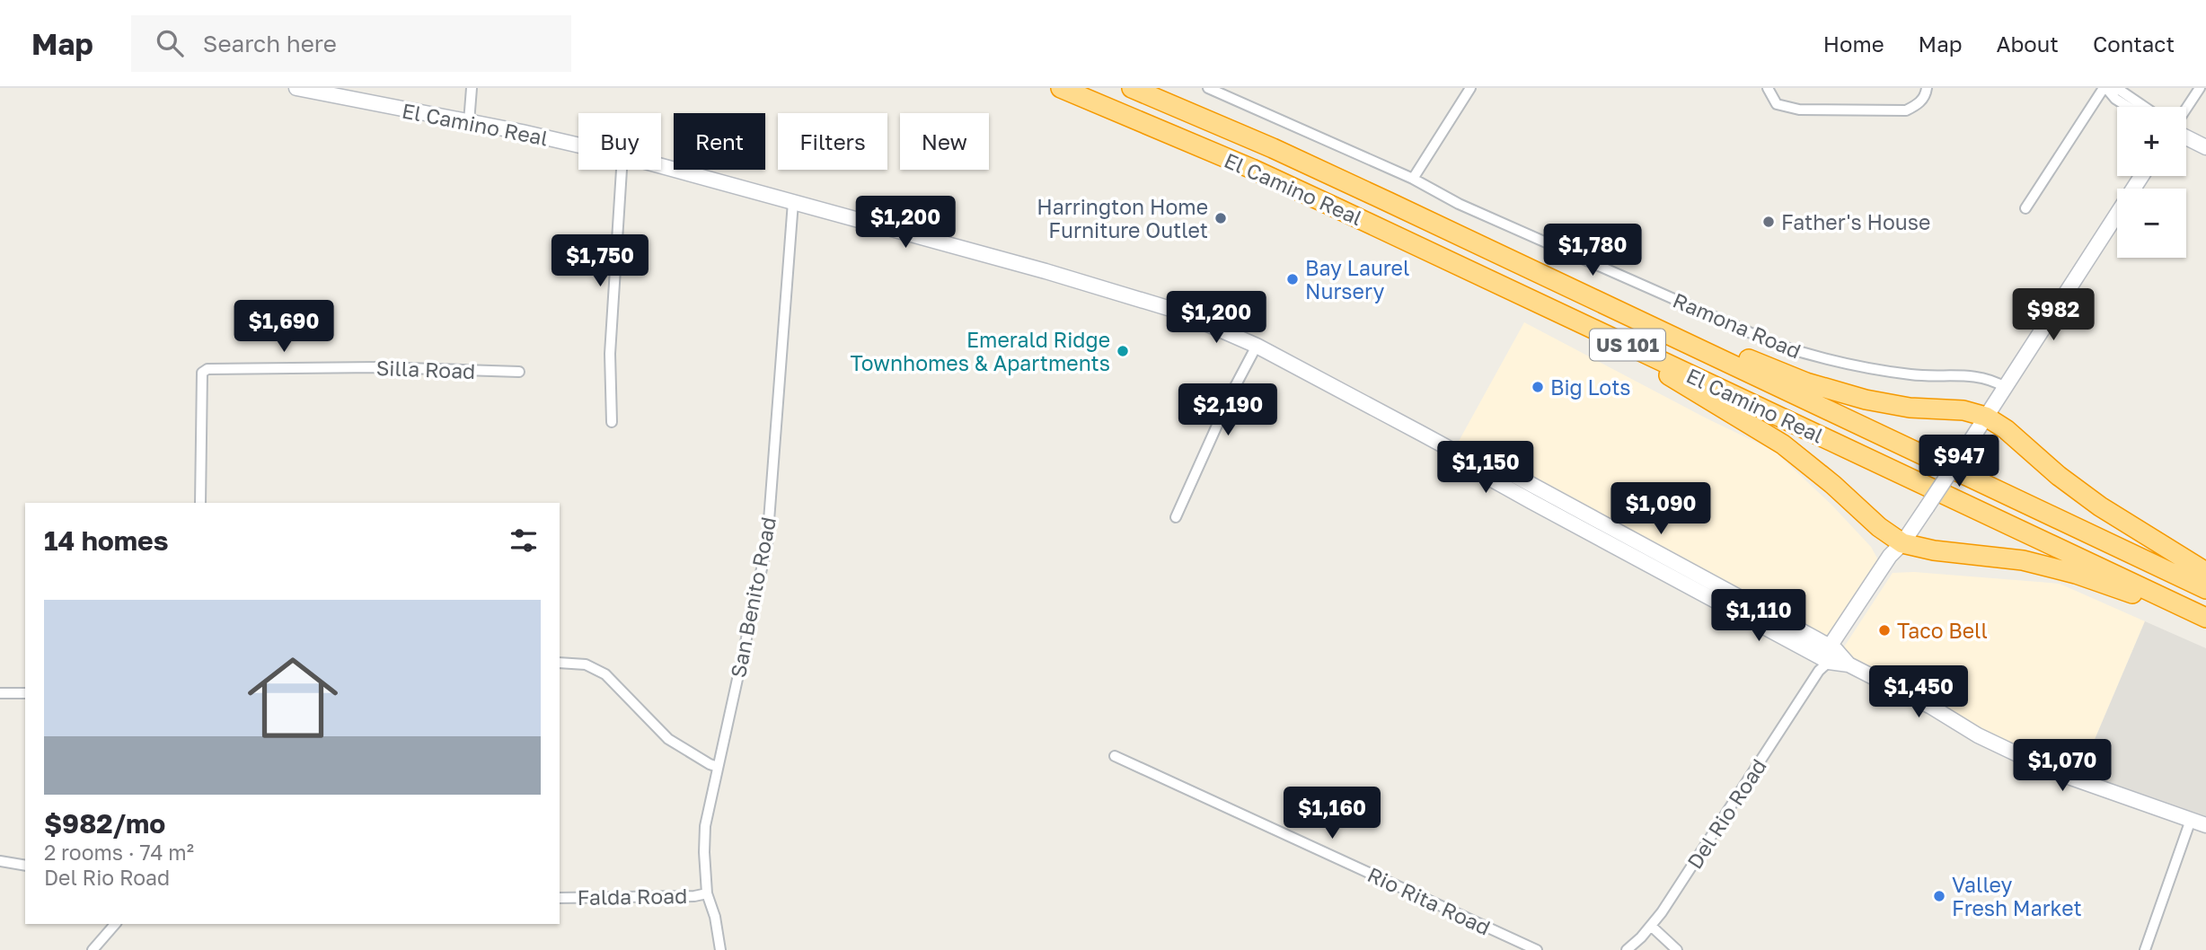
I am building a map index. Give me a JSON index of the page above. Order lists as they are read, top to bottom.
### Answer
{
  "streets": {
    "highway": ["El Camino Real", "US 101"],
    "main road": ["Del Rio Road"],
    "street": [
      "Ramona Road",
      "Silla Road",
      "San Benito Road",
      "Falda Road",
      "Rio Rita Road"
    ]
  },
  "crossings": [
    ["El Camino Real", "San Benito Road"],
    ["El Camino Real", "Del Rio Road"],
    ["Ramona Road", "Del Rio Road"],
    ["San Benito Road", "Falda Road"]
  ],
  "places": [
    "Harrington Home Furniture Outlet",
    "Father's House",
    "Bay Laurel Nursery",
    "Emerald Ridge Townhomes & Apartments",
    "Big Lots",
    "Taco Bell",
    "Valley Fresh Market"
  ],
  "page": {
    "header": "Map",
    "search": "Search here",
    "nav": [
      "Home",
      "Map",
      "About",
      "Contact"
    ],
    "map_buttons": ["+", "−"],
    "chip": [
      "Buy",
      "Rent",
      "Filters",
      "New"
    ],
    "price": [
      "$1,200",
      "$1,780",
      "$1,750",
      "$982",
      "$1,200",
      "$1,690",
      "$2,190",
      "$947",
      "$1,150",
      "$1,090",
      "$1,110",
      "$1,450",
      "$1,070",
      "$1,160"
    ],
    "heading": "14 homes",
    "list": [
      {
        "name": "$982/mo",
        "note": "2 rooms · 74 m² · Del Rio Road"
      }
    ]
  }
}
